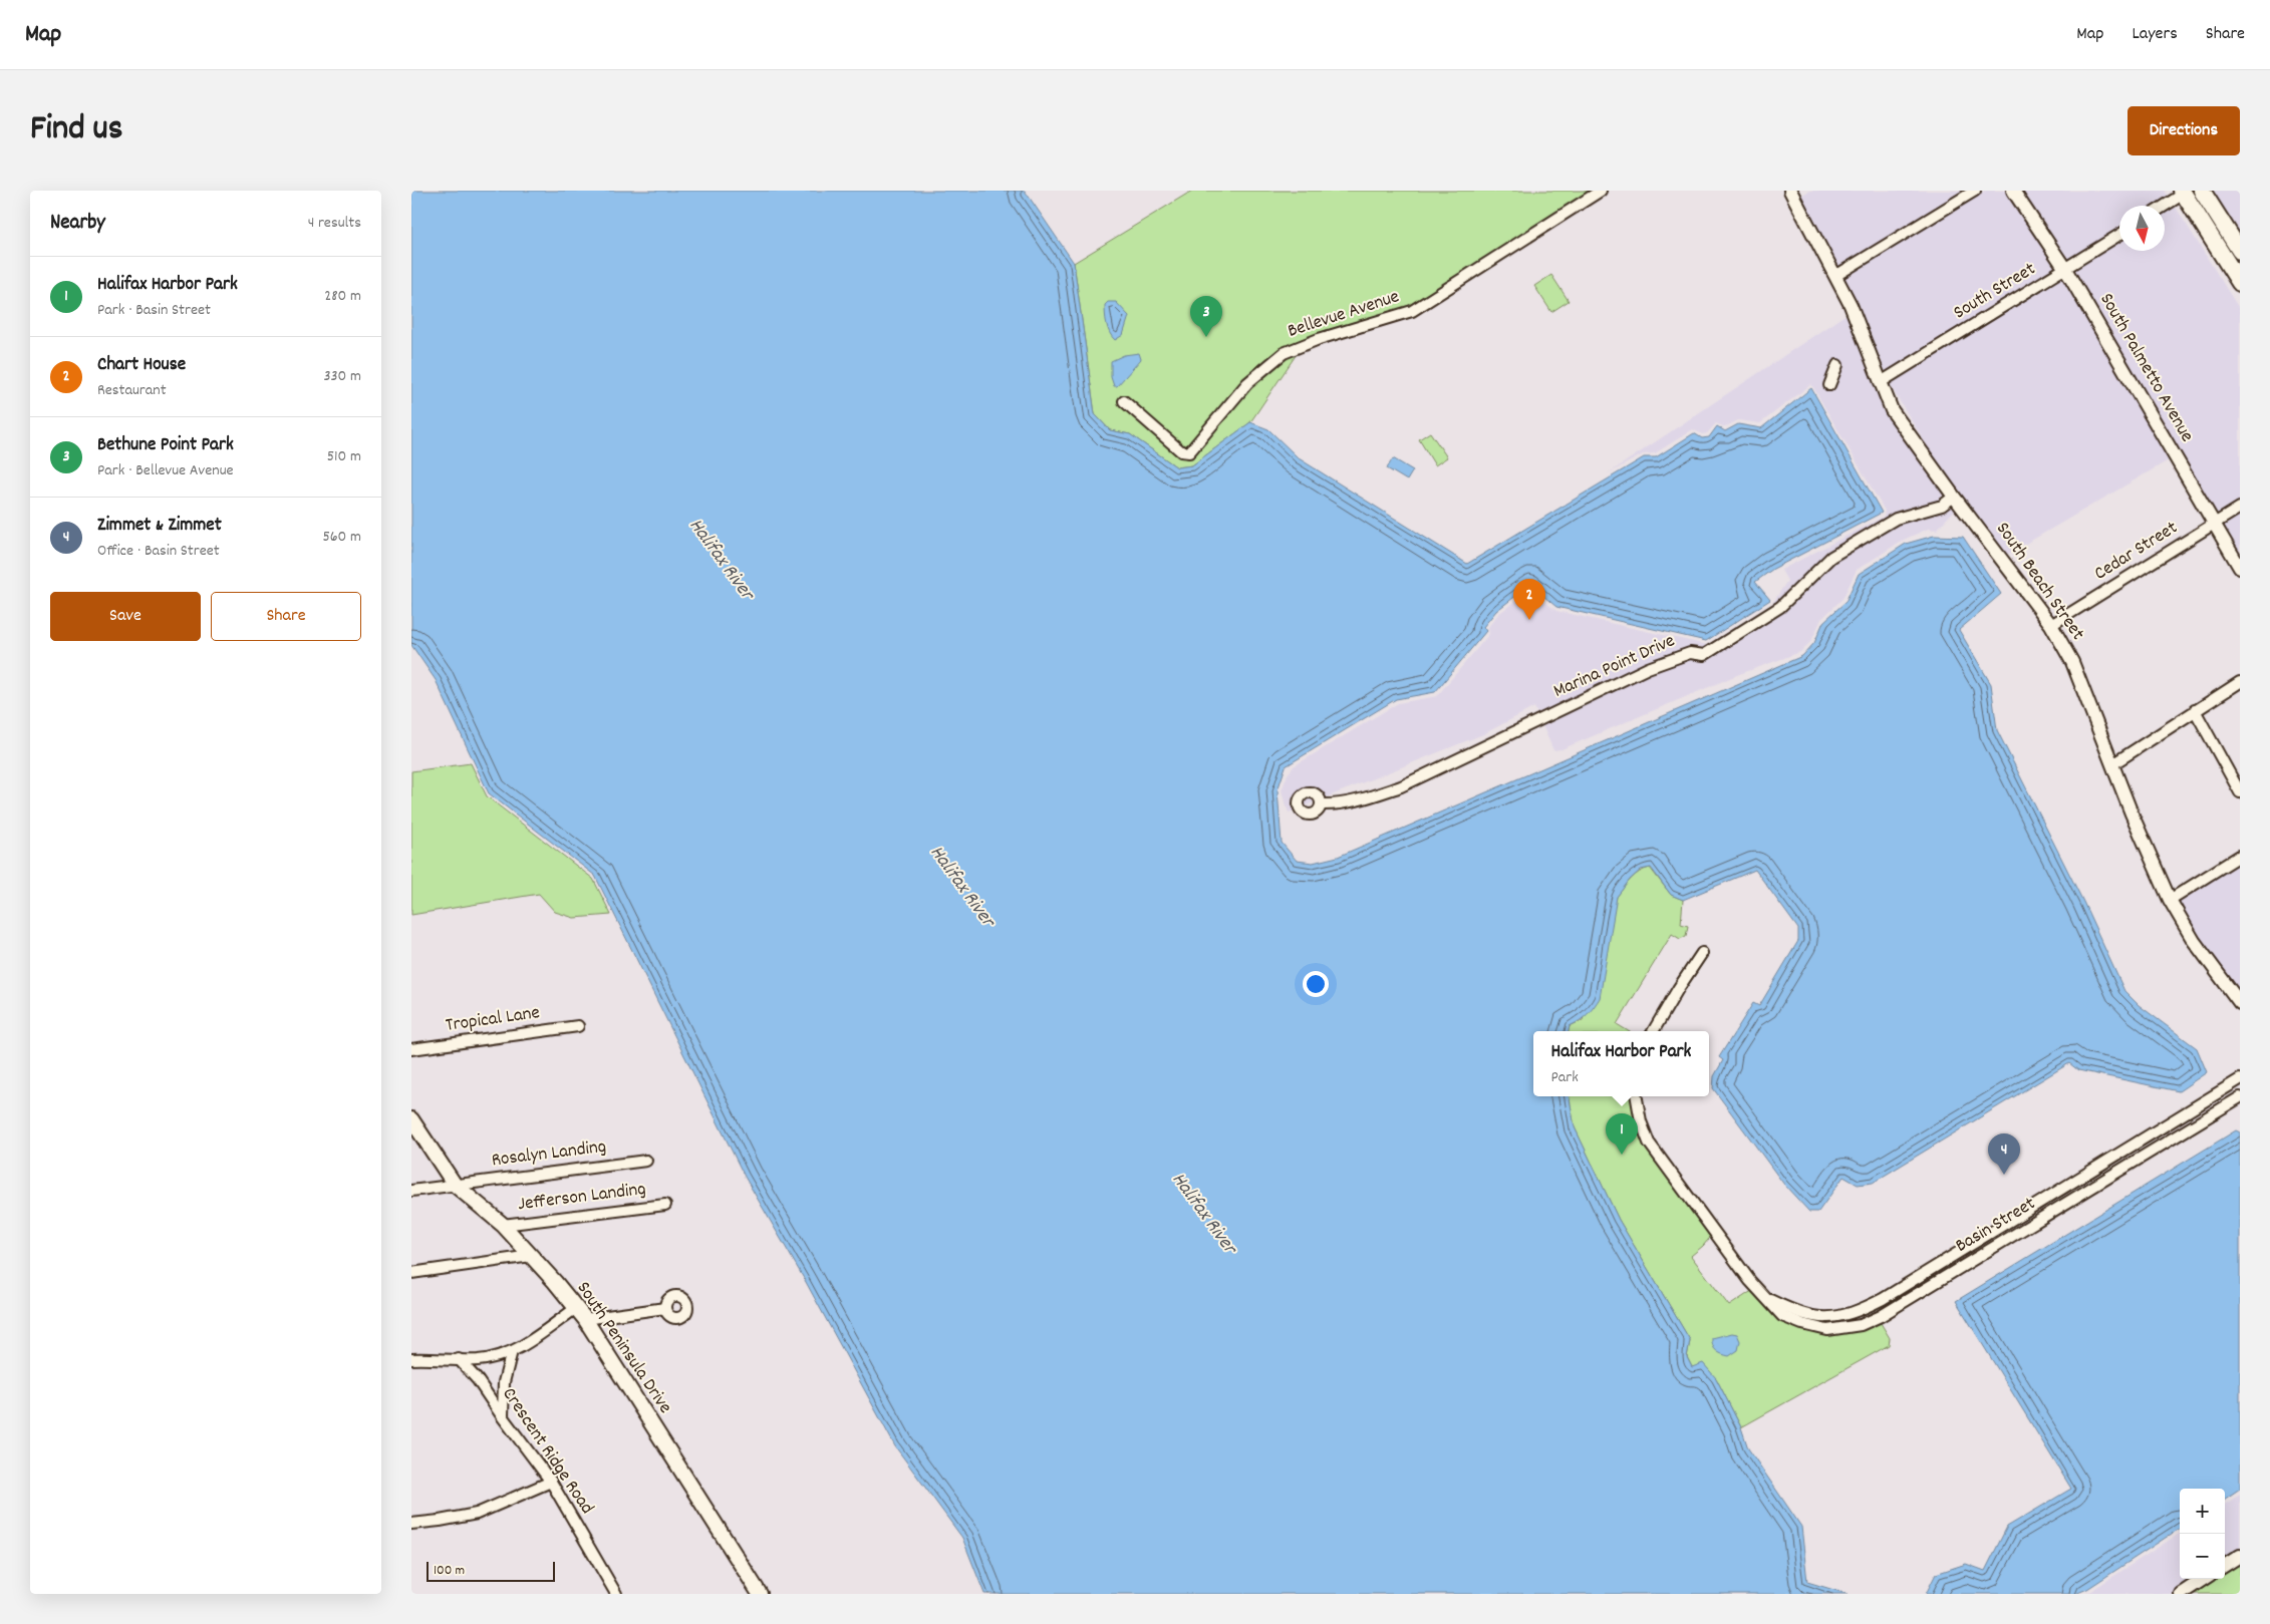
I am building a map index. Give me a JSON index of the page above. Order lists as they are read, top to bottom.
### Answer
{
  "streets": {
    "main road": ["South Peninsula Drive"],
    "street": [
      "South Street",
      "Bellevue Avenue",
      "South Palmetto Avenue",
      "Cedar Street",
      "South Beach Street",
      "Marina Point Drive",
      "Tropical Lane",
      "Rosalyn Landing",
      "Jefferson Landing",
      "Basin Street",
      "Crescent Ridge Road"
    ]
  },
  "crossings": [
    ["South Street", "South Palmetto Avenue"],
    ["South Street", "South Beach Street"],
    ["South Palmetto Avenue", "Cedar Street"],
    ["Cedar Street", "South Beach Street"],
    ["South Beach Street", "Marina Point Drive"],
    ["Rosalyn Landing", "South Peninsula Drive"],
    ["Jefferson Landing", "South Peninsula Drive"]
  ],
  "water": ["Halifax River"],
  "scale_bar": "100 m",
  "north": "bottom",
  "page": {
    "header": "Map",
    "nav": ["Map", "Layers", "Share"],
    "title": "Find us",
    "buttons": [
      "Directions",
      ["Save", "Share"]
    ],
    "heading": ["Nearby", "4 results"],
    "list": [
      {
        "mark": "1",
        "name": "Halifax Harbor Park",
        "note": "Park · Basin Street",
        "value": "280 m"
      },
      {
        "mark": "2",
        "name": "Chart House",
        "note": "Restaurant",
        "value": "330 m"
      },
      {
        "mark": "3",
        "name": "Bethune Point Park",
        "note": "Park · Bellevue Avenue",
        "value": "510 m"
      },
      {
        "mark": "4",
        "name": "Zimmet & Zimmet",
        "note": "Office · Basin Street",
        "value": "560 m"
      }
    ],
    "pins": [
      "3",
      "2",
      "1",
      "4"
    ],
    "popup": ["Halifax Harbor Park", "Park"],
    "map_buttons": ["+", "−"],
    "scale": "100 m"
  }
}
